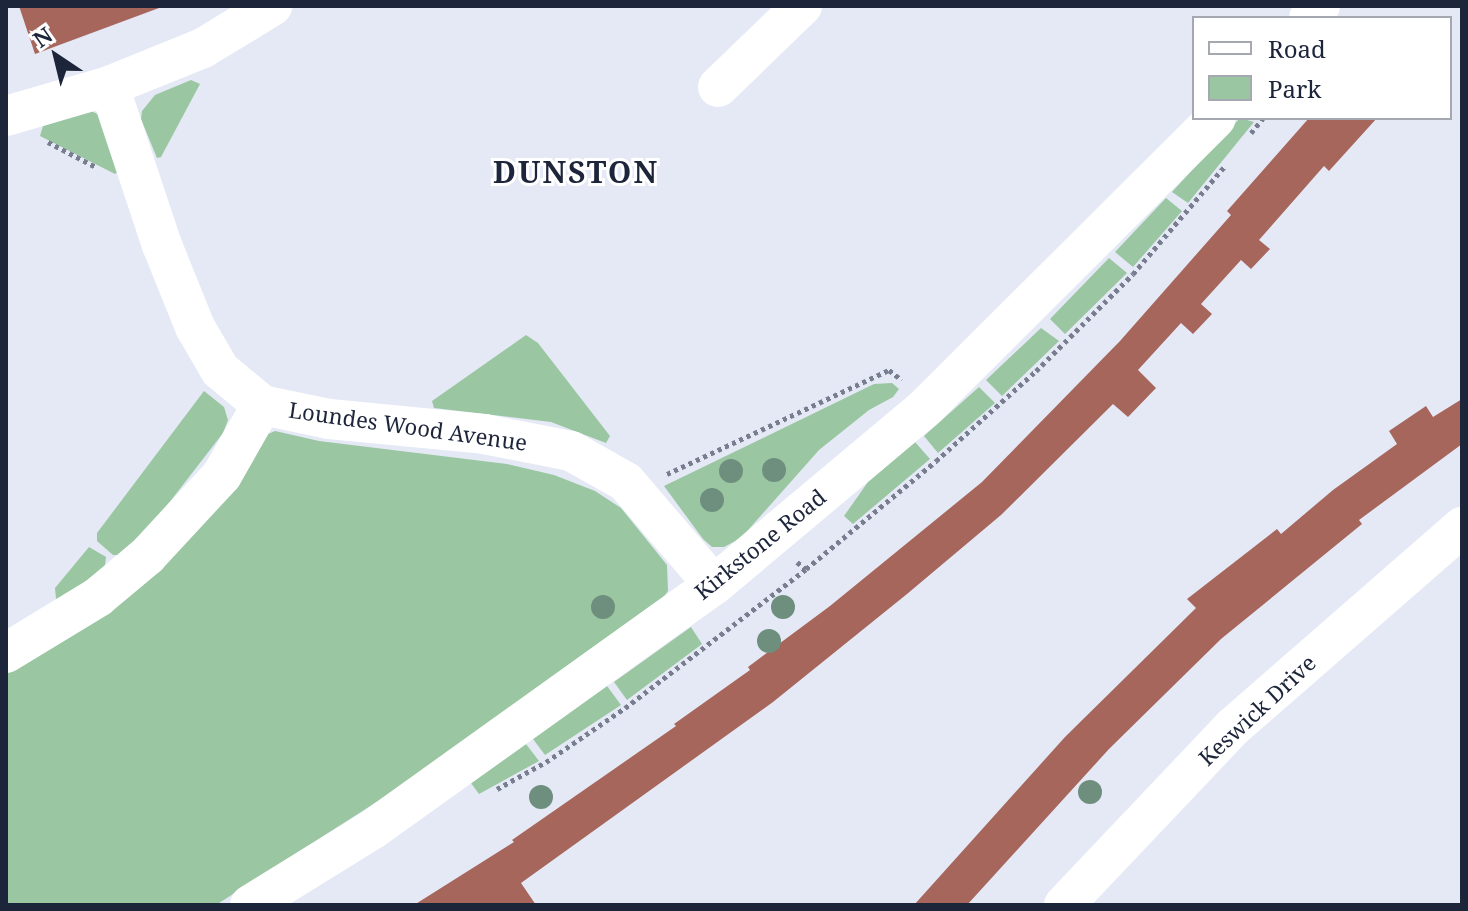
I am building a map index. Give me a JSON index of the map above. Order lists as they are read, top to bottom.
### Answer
{
  "streets": {
    "street": ["Loundes Wood Avenue", "Kirkstone Road", "Keswick Drive"]
  },
  "crossings": [
    ["Loundes Wood Avenue", "Kirkstone Road"]
  ],
  "districts": ["DUNSTON"],
  "legend": ["Road", "Park"],
  "north": "top left"
}
